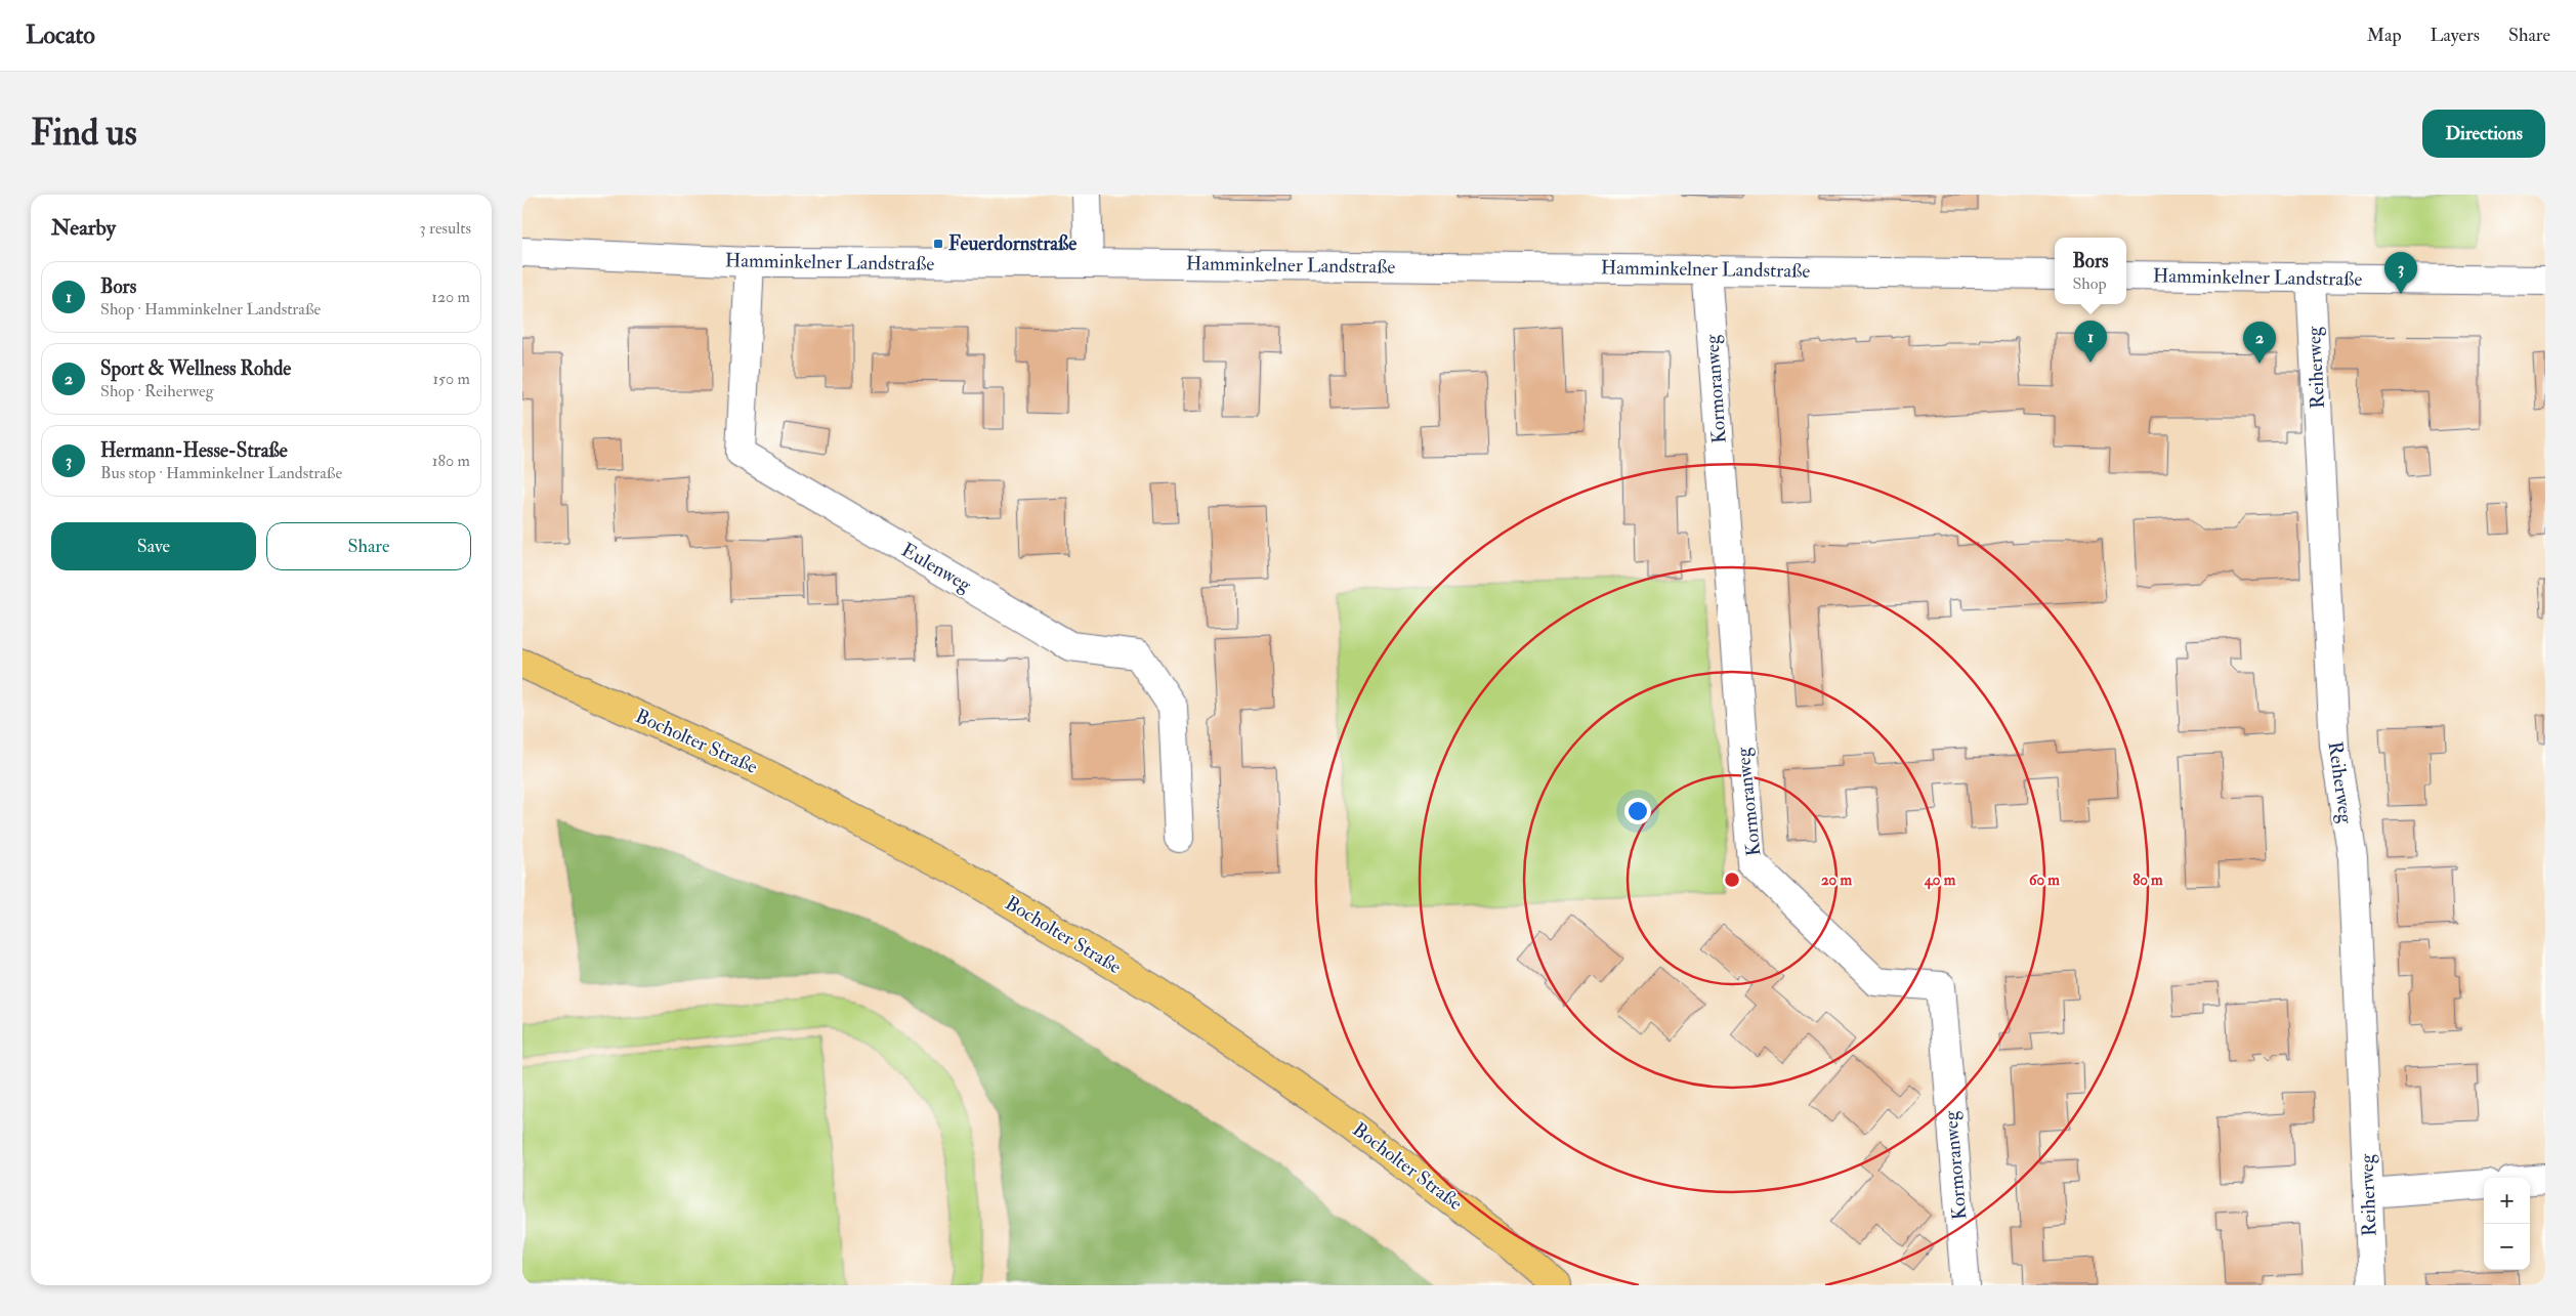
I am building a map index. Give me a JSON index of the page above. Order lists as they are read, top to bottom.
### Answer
{
  "streets": {
    "main road": ["Bocholter Straße"],
    "street": [
      "Hamminkelner Landstraße",
      "Reiherweg",
      "Kormoranweg",
      "Eulenweg"
    ]
  },
  "crossings": [
    ["Hamminkelner Landstraße", "Reiherweg"],
    ["Hamminkelner Landstraße", "Kormoranweg"],
    ["Hamminkelner Landstraße", "Eulenweg"]
  ],
  "places": {
    "transit": ["Feuerdornstraße"]
  },
  "page": {
    "header": "Locato",
    "nav": ["Map", "Layers", "Share"],
    "buttons": [
      "Directions",
      ["Save", "Share"]
    ],
    "title": "Find us",
    "heading": ["Nearby", "3 results"],
    "popup": ["Bors", "Shop"],
    "pins": ["3", "1", "2"],
    "list": [
      {
        "mark": "1",
        "name": "Bors",
        "note": "Shop · Hamminkelner Landstraße",
        "value": "120 m"
      },
      {
        "mark": "2",
        "name": "Sport & Wellness Rohde",
        "note": "Shop · Reiherweg",
        "value": "150 m"
      },
      {
        "mark": "3",
        "name": "Hermann-Hesse-Straße",
        "note": "Bus stop · Hamminkelner Landstraße",
        "value": "180 m"
      }
    ],
    "map_buttons": ["+", "−"]
  },
  "rings": [
    "20 m",
    "40 m",
    "60 m",
    "80 m"
  ]
}
